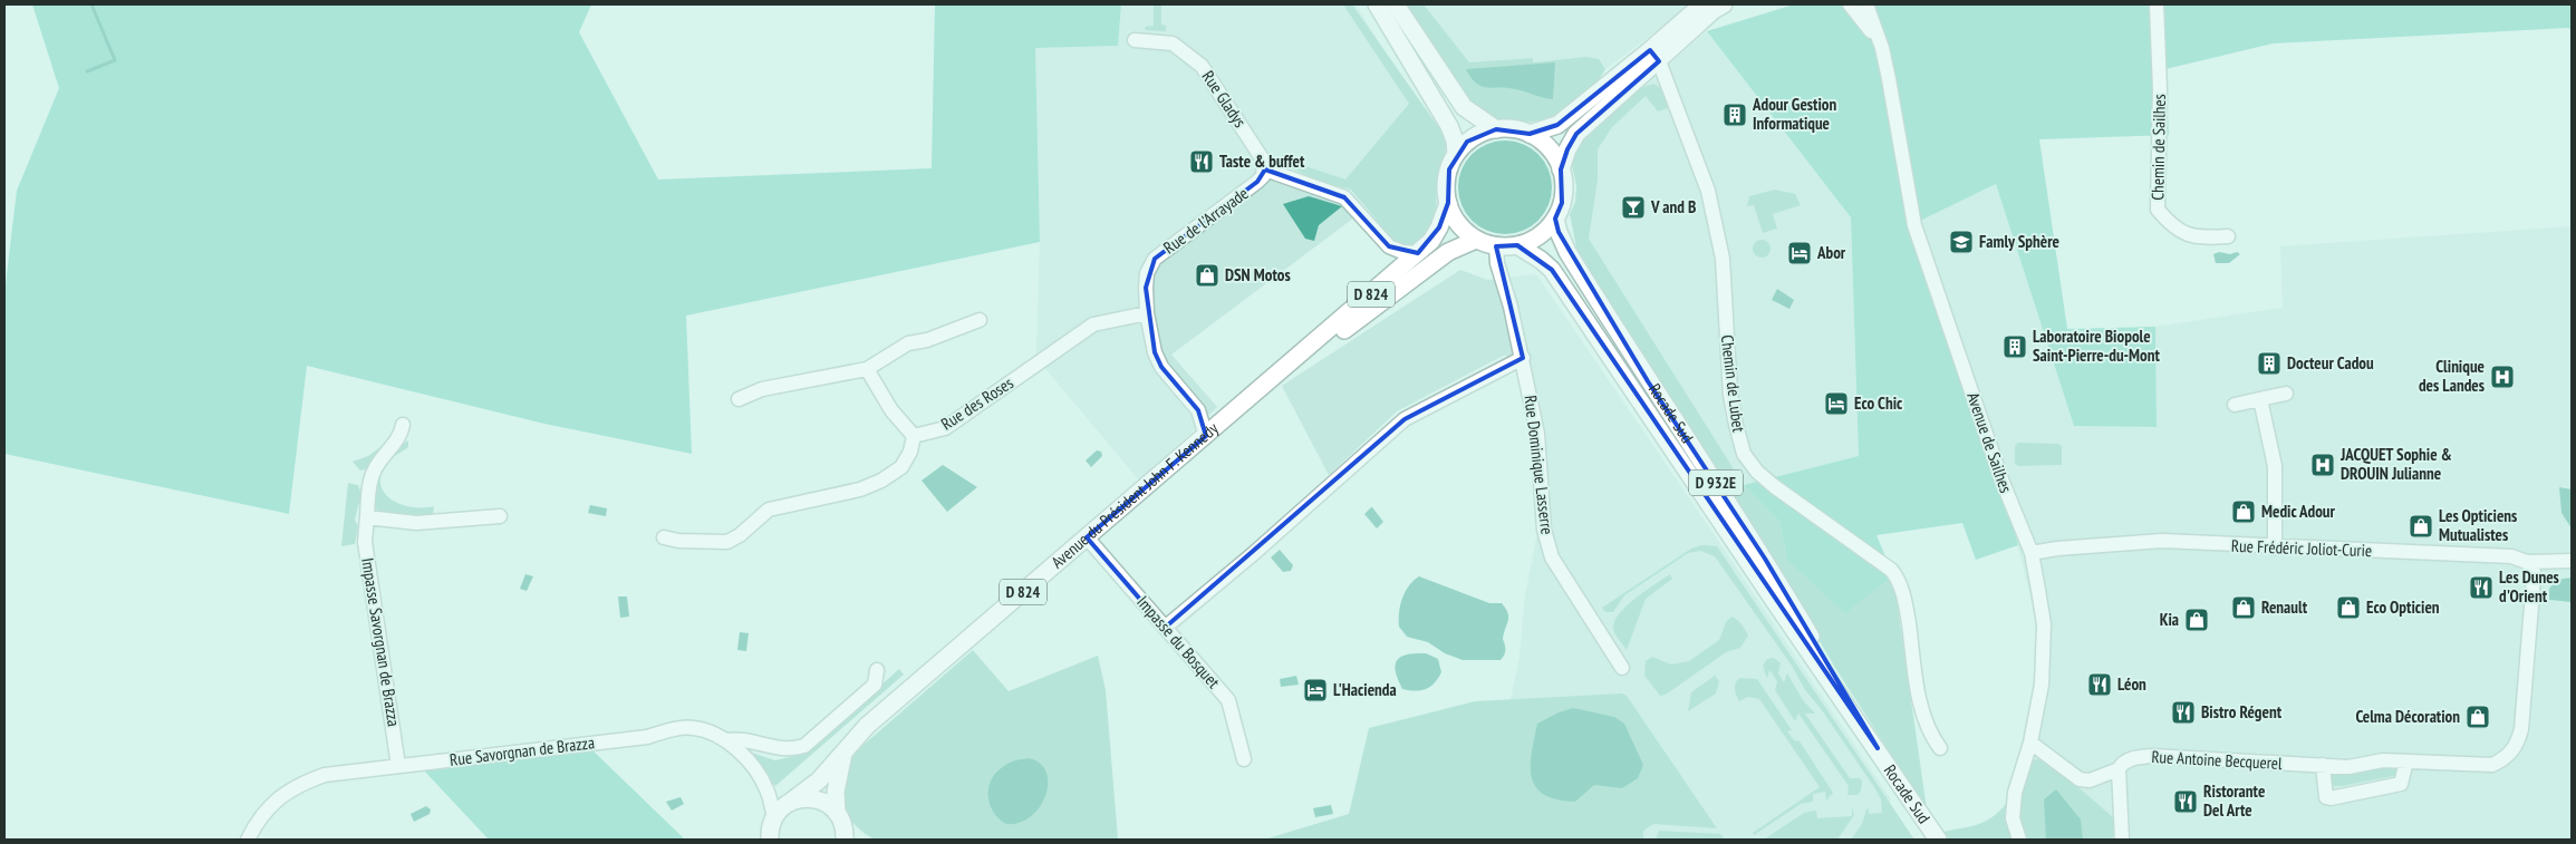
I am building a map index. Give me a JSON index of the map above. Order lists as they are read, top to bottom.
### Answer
{
  "streets": {
    "main road": [
      "D 824",
      "Rocade Sud",
      "D 932E",
      "Avenue du Président John F. Kennedy"
    ],
    "street": [
      "Rue Gladys",
      "Chemin de Sailhes",
      "Rue de l'Arrayade",
      "Chemin de Lubet",
      "Rue des Roses",
      "Avenue de Sailhes",
      "Rue Dominique Lasserre",
      "Rue Frédéric Joliot-Curie",
      "Impasse Savorgnan de Brazza",
      "Impasse du Bosquet",
      "Rue Savorgnan de Brazza",
      "Rue Antoine Becquerel"
    ]
  },
  "crossings": [
    ["Rue Gladys", "Rue de l'Arrayade"],
    ["Rue de l'Arrayade", "Rue des Roses"],
    ["Rue de l'Arrayade", "Avenue du Président John F. Kennedy"],
    ["Rocade Sud", "Rue Dominique Lasserre"],
    ["Rocade Sud", "Avenue du Président John F. Kennedy"],
    ["Avenue de Sailhes", "Rue Frédéric Joliot-Curie"],
    ["Avenue de Sailhes", "Rue Antoine Becquerel"],
    ["Rue Dominique Lasserre", "Avenue du Président John F. Kennedy"],
    ["Avenue du Président John F. Kennedy", "Impasse du Bosquet"],
    ["Avenue du Président John F. Kennedy", "Rue Savorgnan de Brazza"],
    ["Rue Frédéric Joliot-Curie", "Rue Antoine Becquerel"],
    ["Impasse Savorgnan de Brazza", "Rue Savorgnan de Brazza"]
  ],
  "places": {
    "building": ["Adour Gestion Informatique", "Laboratoire Biopole Saint-Pierre-du-Mont", "Docteur Cadou"],
    "restaurant": [
      "Taste & buffet",
      "Les Dunes d'Orient",
      "Léon",
      "Bistro Régent",
      "Ristorante Del Arte"
    ],
    "bar": ["V and B"],
    "school or university": ["Famly Sphère"],
    "hotel": ["Abor", "Eco Chic", "L'Hacienda"],
    "shop": [
      "DSN Motos",
      "Medic Adour",
      "Les Opticiens Mutualistes",
      "Renault",
      "Eco Opticien",
      "Kia",
      "Celma Décoration"
    ],
    "hospital": ["Clinique des Landes", "JACQUET Sophie & DROUIN Julianne"]
  }
}
